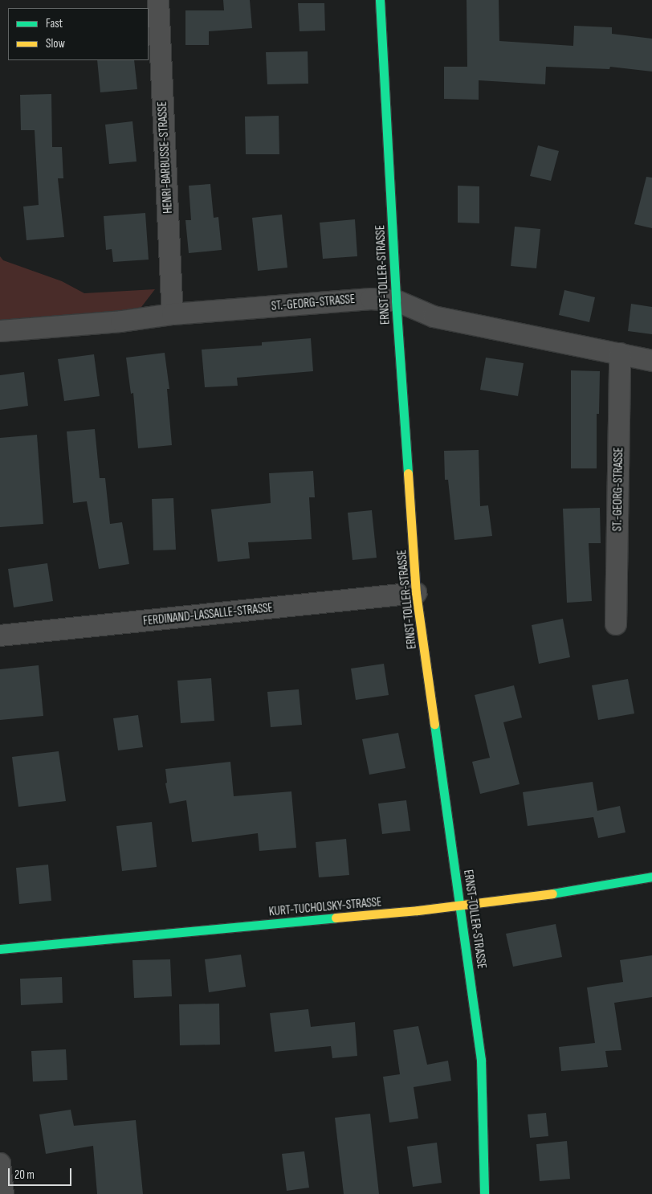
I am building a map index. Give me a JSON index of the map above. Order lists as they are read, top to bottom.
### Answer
{
  "streets": {
    "street": [
      "HENRI-BARBUSSE-STRASSE",
      "ERNST-TOLLER-STRASSE",
      "ST.-GEORG-STRASSE",
      "FERDINAND-LASSALLE-STRASSE",
      "KURT-TUCHOLSKY-STRASSE"
    ]
  },
  "crossings": [
    ["HENRI-BARBUSSE-STRASSE", "ST.-GEORG-STRASSE"],
    ["ERNST-TOLLER-STRASSE", "ST.-GEORG-STRASSE"],
    ["ERNST-TOLLER-STRASSE", "FERDINAND-LASSALLE-STRASSE"],
    ["ERNST-TOLLER-STRASSE", "KURT-TUCHOLSKY-STRASSE"]
  ],
  "legend": ["Fast", "Slow"],
  "scale_bar": "20 m"
}
